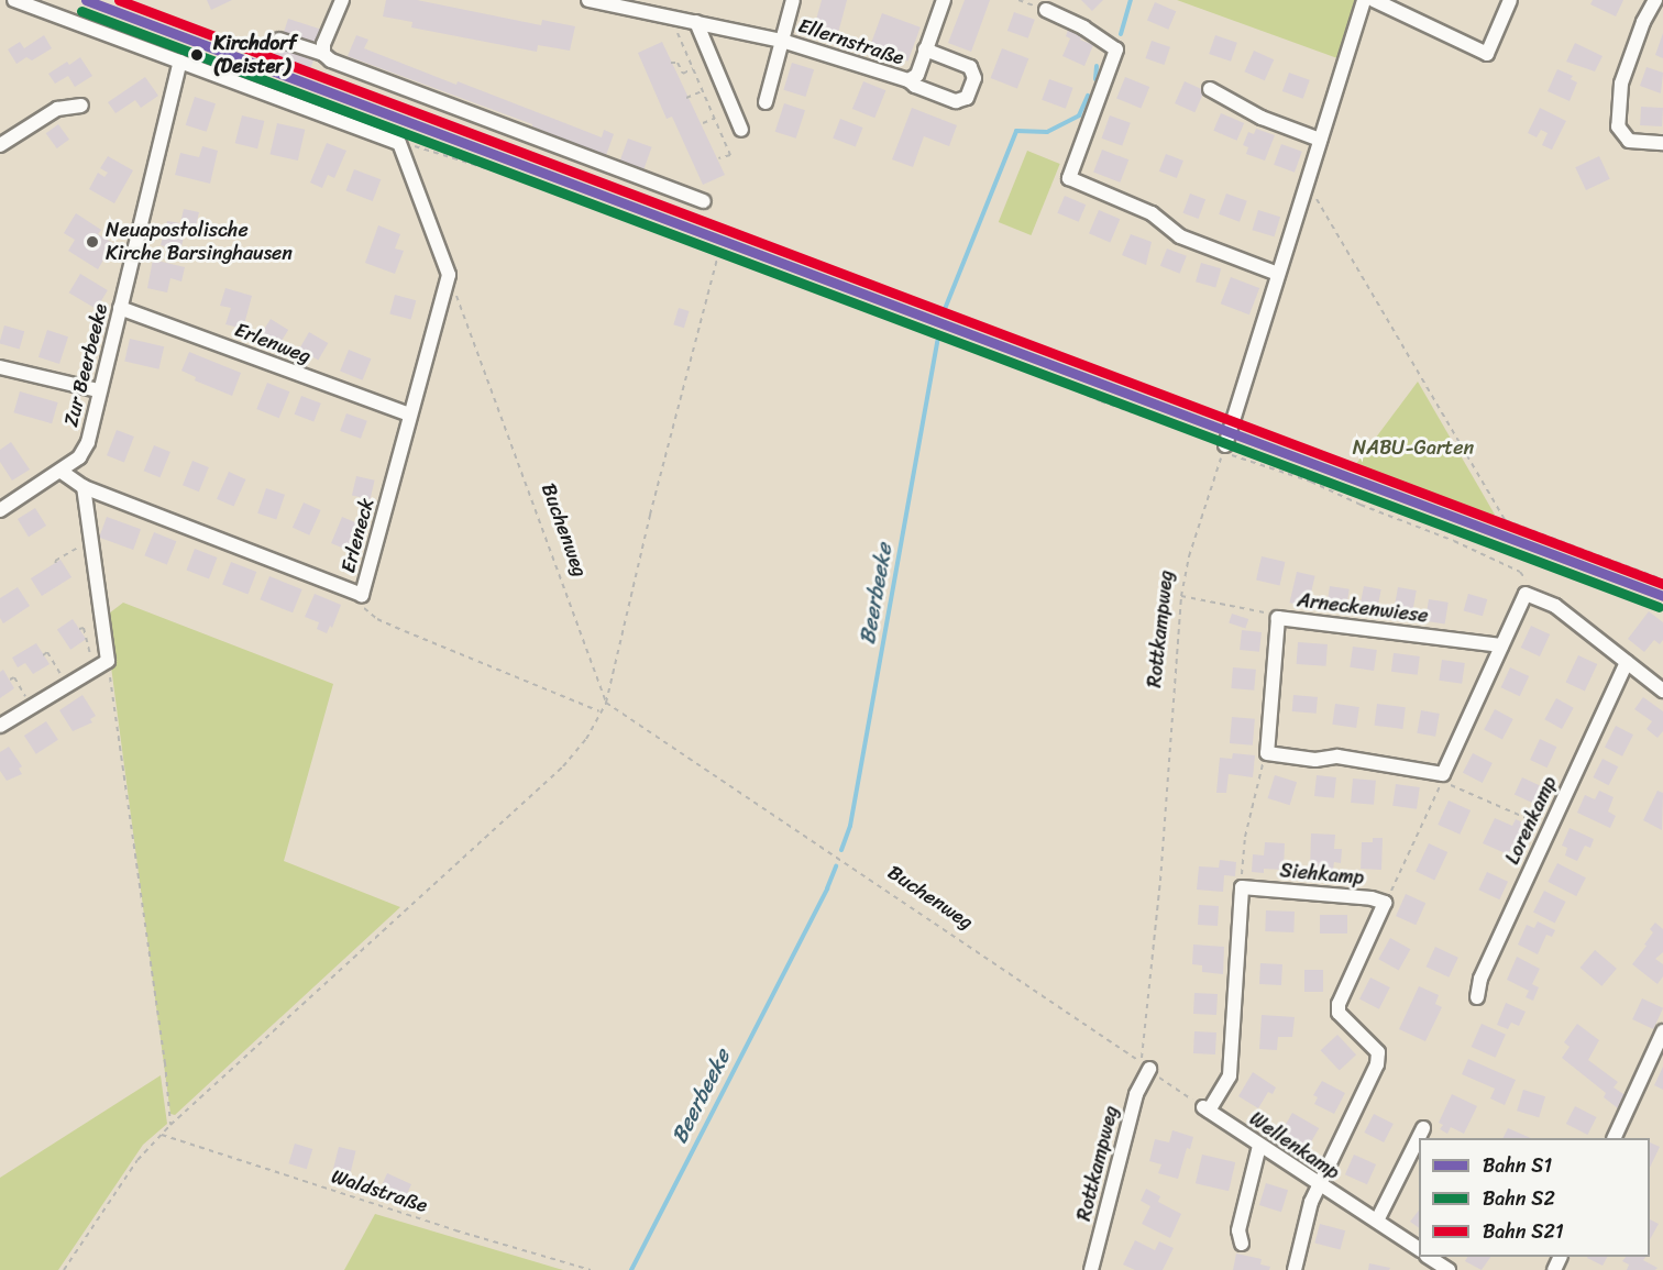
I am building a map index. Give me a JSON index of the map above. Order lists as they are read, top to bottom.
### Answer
{
  "streets": {
    "street": [
      "Ellernstraße",
      "Erlenweg",
      "Zur Beerbeeke",
      "Erleneck",
      "Arneckenwiese",
      "Rottkampweg",
      "Lorenkamp",
      "Siehkamp",
      "Wellenkamp"
    ],
    "path": ["Buchenweg", "Waldstraße"]
  },
  "crossings": [
    ["Erlenweg", "Zur Beerbeeke"],
    ["Erlenweg", "Erleneck"],
    ["Buchenweg", "Erleneck"],
    ["Buchenweg", "Rottkampweg"],
    ["Siehkamp", "Wellenkamp"]
  ],
  "water": ["Beerbeeke"],
  "parks": ["NABU-Garten"],
  "places": ["Kirchdorf (Deister)", "Neuapostolische Kirche Barsinghausen"],
  "lines": ["rail line S1", "rail line S21", "rail line S2"],
  "legend": ["Bahn S1", "Bahn S2", "Bahn S21"]
}
